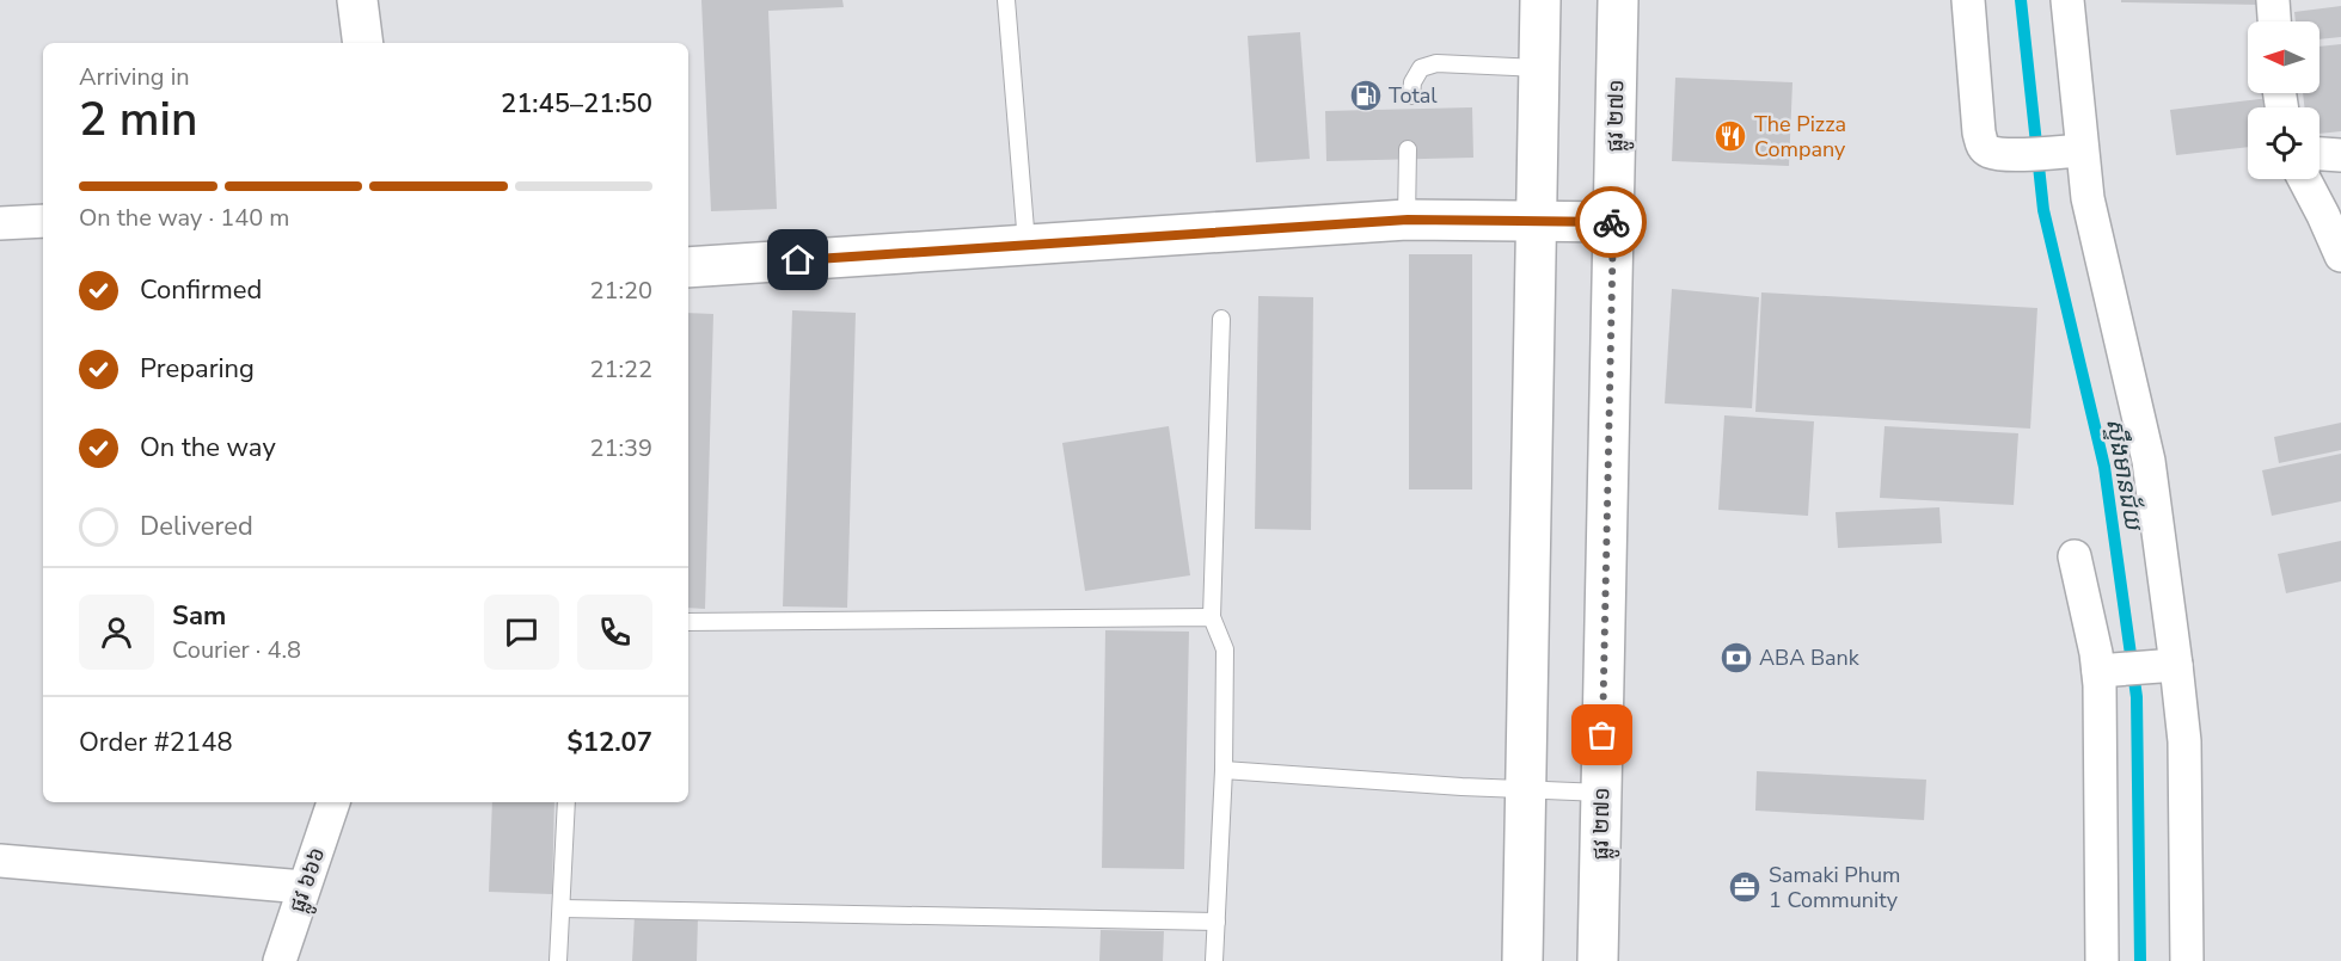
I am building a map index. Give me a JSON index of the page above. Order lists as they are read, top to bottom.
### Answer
{
  "streets": {
    "main road": ["ផ្លូវ ២៧១"],
    "street": ["ផ្លូវ ៦៦៦"]
  },
  "water": ["ស្ទឹងមានជ័យ"],
  "places": {
    "fuel station": ["Total"],
    "restaurant": ["The Pizza Company"],
    "bank": ["ABA Bank"],
    "office": ["Samaki Phum 1 Community"]
  },
  "north": "left",
  "page": {
    "heading": ["2 min", "Arriving in", "21:45–21:50"],
    "panel": [
      "Sam",
      "Courier · 4.8",
      "Order #2148",
      "$12.07"
    ],
    "bar": "On the way · 140 m",
    "list": [
      ["Confirmed", "21:20"],
      ["Preparing", "21:22"],
      ["On the way", "21:39"],
      "Delivered"
    ]
  }
}
